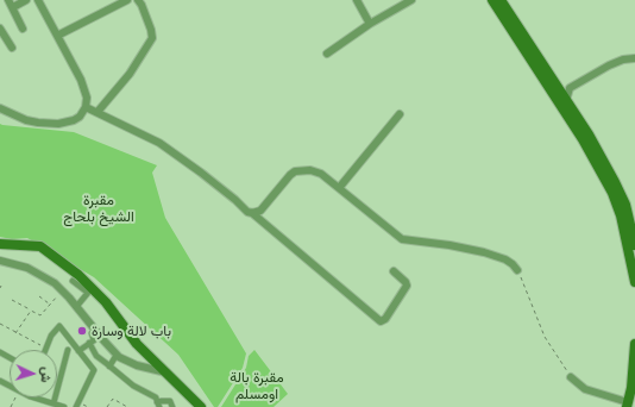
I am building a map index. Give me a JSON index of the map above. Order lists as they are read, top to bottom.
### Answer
{
  "parks": ["مقبرة الشيخ بلحاج", "مقبرة بالة اومسلم"],
  "places": ["باب لالة وسارة"],
  "north": "right"
}
